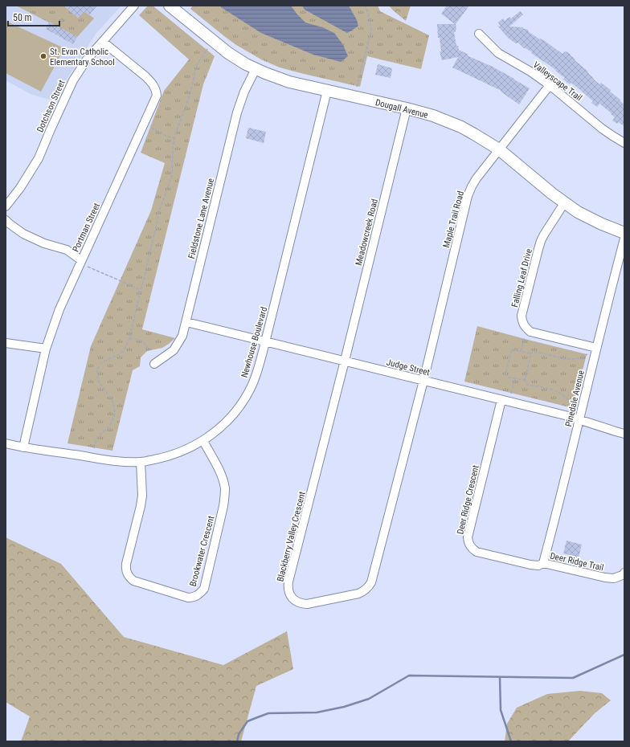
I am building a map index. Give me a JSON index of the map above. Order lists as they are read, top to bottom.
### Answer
{
  "streets": {
    "street": [
      "Valleyscape Trail",
      "Dotchson Street",
      "Dougall Avenue",
      "Fieldstone Lane Avenue",
      "Maple Trail Road",
      "Portman Street",
      "Meadowcreek Road",
      "Falling Leaf Drive",
      "Newhouse Boulevard",
      "Judge Street",
      "Pinedale Avenue",
      "Deer Ridge Crescent",
      "Blackberry Valley Crescent",
      "Brookwater Crescent",
      "Deer Ridge Trail"
    ]
  },
  "crossings": [
    ["Valleyscape Trail", "Maple Trail Road"],
    ["Dotchson Street", "Portman Street"],
    ["Dougall Avenue", "Fieldstone Lane Avenue"],
    ["Dougall Avenue", "Maple Trail Road"],
    ["Dougall Avenue", "Meadowcreek Road"],
    ["Dougall Avenue", "Falling Leaf Drive"],
    ["Dougall Avenue", "Newhouse Boulevard"],
    ["Fieldstone Lane Avenue", "Judge Street"],
    ["Maple Trail Road", "Judge Street"],
    ["Maple Trail Road", "Blackberry Valley Crescent"],
    ["Portman Street", "Newhouse Boulevard"],
    ["Meadowcreek Road", "Judge Street"],
    ["Meadowcreek Road", "Blackberry Valley Crescent"],
    ["Falling Leaf Drive", "Pinedale Avenue"],
    ["Newhouse Boulevard", "Judge Street"],
    ["Newhouse Boulevard", "Brookwater Crescent"],
    ["Judge Street", "Pinedale Avenue"],
    ["Judge Street", "Deer Ridge Crescent"],
    ["Judge Street", "Blackberry Valley Crescent"],
    ["Pinedale Avenue", "Deer Ridge Crescent"],
    ["Pinedale Avenue", "Deer Ridge Trail"],
    ["Deer Ridge Crescent", "Deer Ridge Trail"]
  ],
  "places": ["St. Evan Catholic Elementary School"],
  "scale_bar": "50 m"
}
